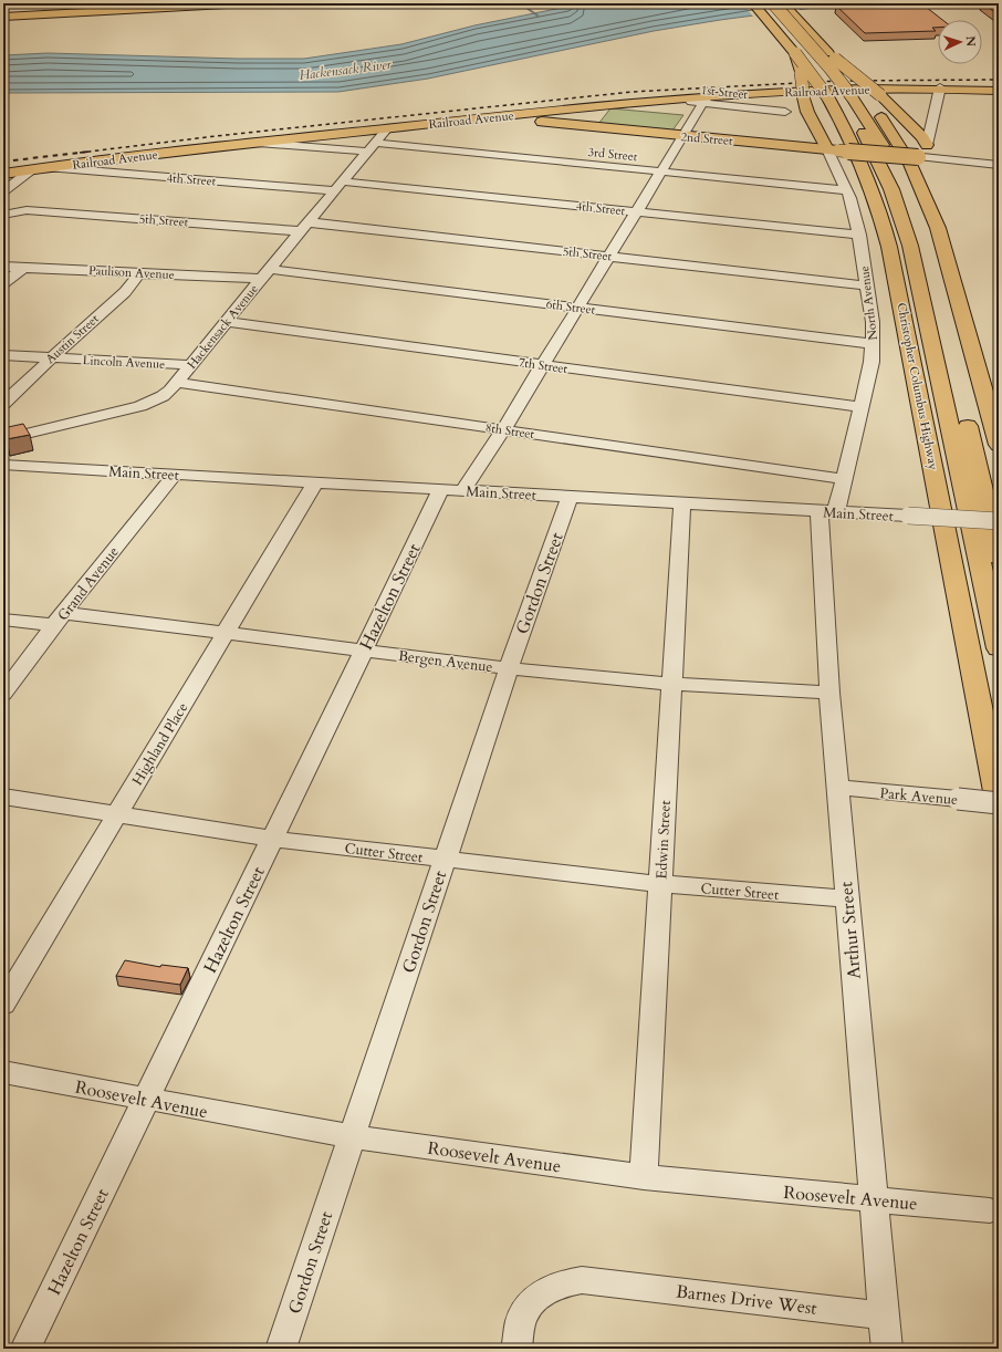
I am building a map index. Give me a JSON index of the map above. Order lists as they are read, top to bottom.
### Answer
{
  "streets": {
    "main road": ["Railroad Avenue", "2nd Street", "Christopher Columbus Highway"],
    "street": [
      "1st Street",
      "3rd Street",
      "4th Street",
      "5th Street",
      "Paulison Avenue",
      "North Avenue",
      "6th Street",
      "Hackensack Avenue",
      "Austin Street",
      "Lincoln Avenue",
      "7th Street",
      "8th Street",
      "Main Street",
      "Grand Avenue",
      "Gordon Street",
      "Hazelton Street",
      "Bergen Avenue",
      "Highland Place",
      "Park Avenue",
      "Edwin Street",
      "Cutter Street",
      "Arthur Street",
      "Roosevelt Avenue",
      "Barnes Drive West"
    ]
  },
  "crossings": [
    ["Railroad Avenue", "1st Street"],
    ["Railroad Avenue", "2nd Street"],
    ["Railroad Avenue", "3rd Street"],
    ["Railroad Avenue", "4th Street"],
    ["Railroad Avenue", "Hackensack Avenue"],
    ["Railroad Avenue", "Hazelton Street"],
    ["1st Street", "Hazelton Street"],
    ["2nd Street", "North Avenue"],
    ["2nd Street", "Hazelton Street"],
    ["3rd Street", "North Avenue"],
    ["3rd Street", "Hackensack Avenue"],
    ["3rd Street", "Hazelton Street"],
    ["4th Street", "North Avenue"],
    ["4th Street", "Hackensack Avenue"],
    ["4th Street", "Hazelton Street"],
    ["5th Street", "North Avenue"],
    ["5th Street", "Hackensack Avenue"],
    ["5th Street", "Hazelton Street"],
    ["Paulison Avenue", "6th Street"],
    ["Paulison Avenue", "Hackensack Avenue"],
    ["Paulison Avenue", "Austin Street"],
    ["North Avenue", "6th Street"],
    ["North Avenue", "7th Street"],
    ["North Avenue", "8th Street"],
    ["North Avenue", "Main Street"],
    ["North Avenue", "Arthur Street"],
    ["6th Street", "Hackensack Avenue"],
    ["6th Street", "Hazelton Street"],
    ["Hackensack Avenue", "Lincoln Avenue"],
    ["Hackensack Avenue", "7th Street"],
    ["Hackensack Avenue", "8th Street"],
    ["Austin Street", "Lincoln Avenue"],
    ["7th Street", "Hazelton Street"],
    ["Christopher Columbus Highway", "Park Avenue"],
    ["8th Street", "Hazelton Street"],
    ["Main Street", "Grand Avenue"],
    ["Main Street", "Gordon Street"],
    ["Main Street", "Hazelton Street"],
    ["Main Street", "Highland Place"],
    ["Main Street", "Edwin Street"],
    ["Main Street", "Arthur Street"],
    ["Grand Avenue", "Bergen Avenue"],
    ["Gordon Street", "Bergen Avenue"],
    ["Gordon Street", "Cutter Street"],
    ["Gordon Street", "Roosevelt Avenue"],
    ["Hazelton Street", "Bergen Avenue"],
    ["Hazelton Street", "Cutter Street"],
    ["Hazelton Street", "Roosevelt Avenue"],
    ["Bergen Avenue", "Highland Place"],
    ["Bergen Avenue", "Edwin Street"],
    ["Bergen Avenue", "Arthur Street"],
    ["Highland Place", "Cutter Street"],
    ["Park Avenue", "Arthur Street"],
    ["Edwin Street", "Cutter Street"],
    ["Edwin Street", "Roosevelt Avenue"],
    ["Cutter Street", "Arthur Street"],
    ["Arthur Street", "Roosevelt Avenue"],
    ["Arthur Street", "Barnes Drive West"]
  ],
  "water": ["Hackensack River"],
  "north": "right"
}
